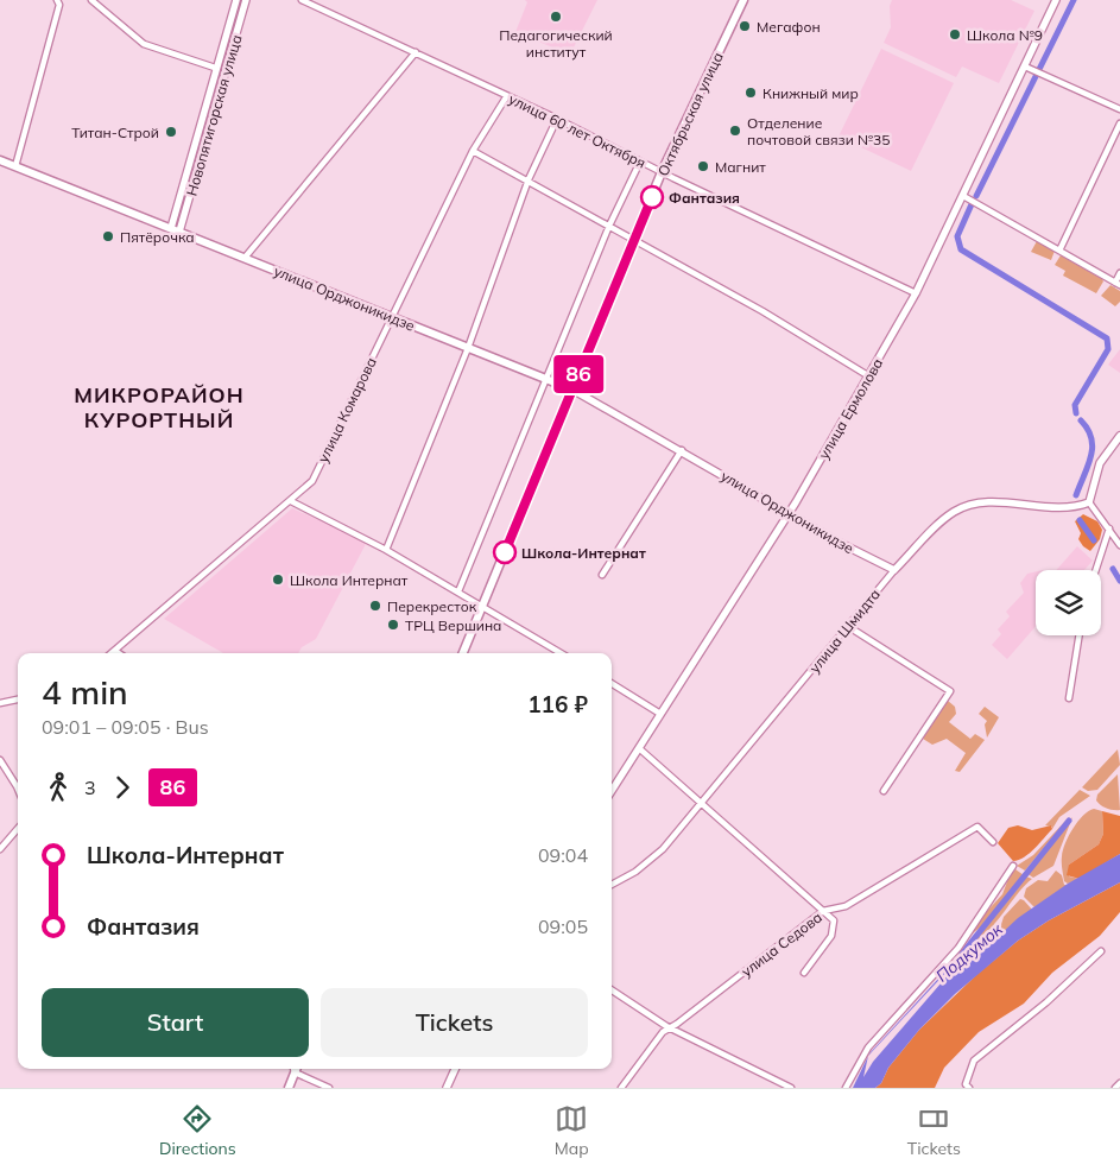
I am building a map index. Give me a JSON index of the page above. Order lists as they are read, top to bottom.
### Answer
{
  "streets": {
    "main road": ["Октябрьская улица", "улица Орджоникидзе"],
    "street": [
      "Новопятигорская улица",
      "улица 60 лет Октября",
      "улица Ермолова",
      "улица Комарова",
      "улица Шмидта",
      "улица Седова"
    ]
  },
  "crossings": [
    ["Октябрьская улица", "улица 60 лет Октября"],
    ["Октябрьская улица", "улица Орджоникидзе"],
    ["Новопятигорская улица", "улица Орджоникидзе"],
    ["улица 60 лет Октября", "улица Ермолова"],
    ["улица 60 лет Октября", "улица Комарова"],
    ["улица Орджоникидзе", "улица Ермолова"],
    ["улица Орджоникидзе", "улица Комарова"],
    ["улица Орджоникидзе", "улица Шмидта"]
  ],
  "districts": ["МИКРОРАЙОН КУРОРТНЫЙ"],
  "water": ["Подкумок"],
  "places": [
    "Педагогический институт",
    "Мегафон",
    "Школа №9",
    "Книжный мир",
    "Отделение почтовой связи №35",
    "Титан-Строй",
    "Магнит",
    "Фантазия",
    "Пятёрочка",
    "Школа-Интернат",
    "Школа Интернат",
    "Перекресток",
    "ТРЦ Вершина"
  ],
  "lines": ["bus line 86"],
  "page": {
    "on_map": "86",
    "heading": ["4 min", "09:01 – 09:05 · Bus", "116 ₽"],
    "legs": ["3", "86"],
    "list": [
      {
        "name": "Школа-Интернат",
        "value": "09:04"
      },
      {
        "name": "Фантазия",
        "value": "09:05"
      }
    ],
    "buttons": ["Start", "Tickets"],
    "tabs": ["Directions", "Map", "Tickets"]
  }
}
